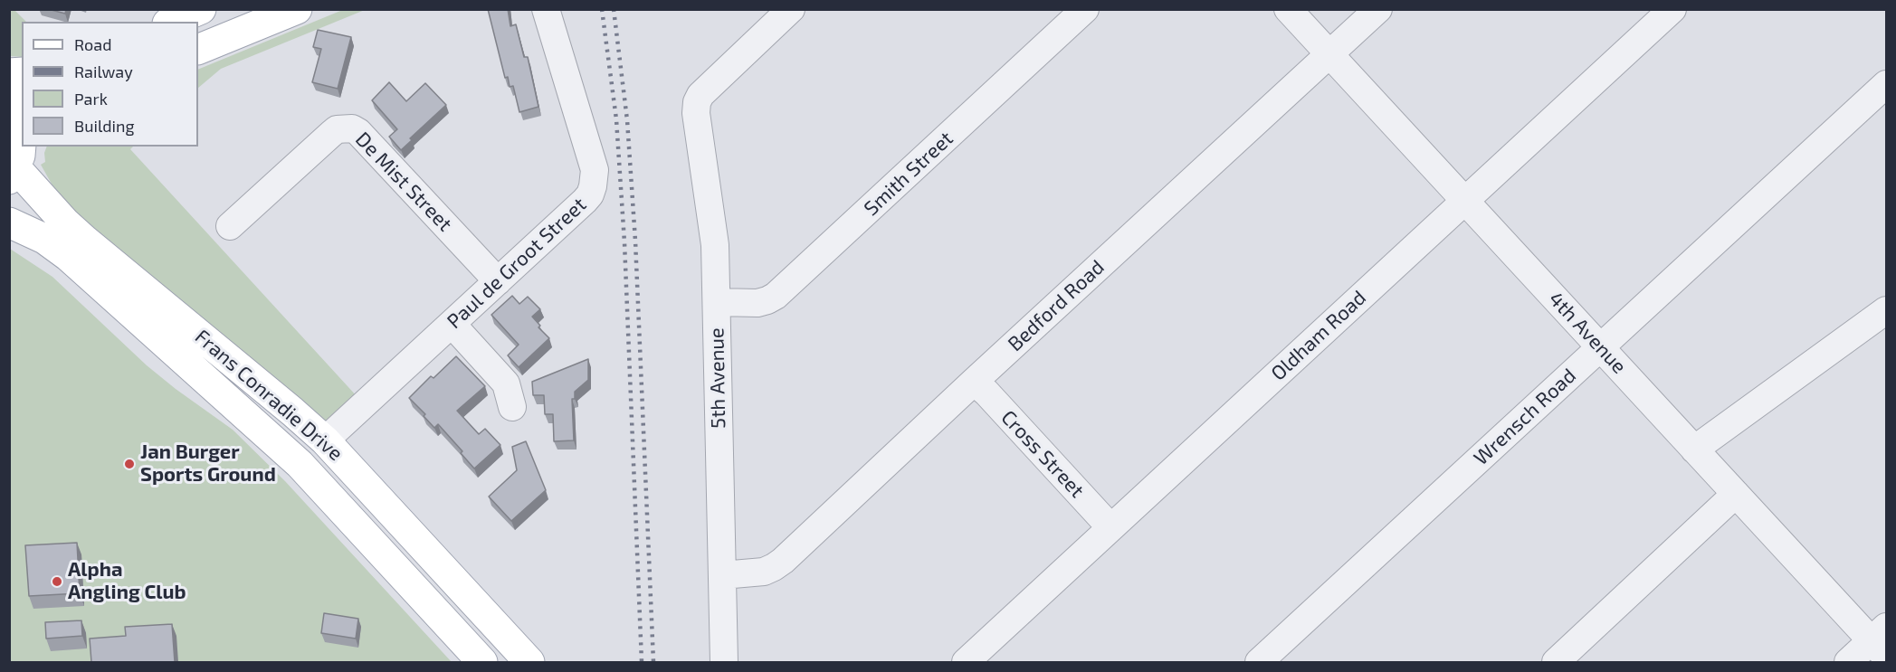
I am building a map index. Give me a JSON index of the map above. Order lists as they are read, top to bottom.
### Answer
{
  "streets": {
    "main road": ["Frans Conradie Drive"],
    "street": [
      "Smith Street",
      "De Mist Street",
      "Paul de Groot Street",
      "Bedford Road",
      "4th Avenue",
      "Oldham Road",
      "5th Avenue",
      "Wrensch Road",
      "Cross Street"
    ]
  },
  "crossings": [
    ["Smith Street", "5th Avenue"],
    ["De Mist Street", "Paul de Groot Street"],
    ["Paul de Groot Street", "Frans Conradie Drive"],
    ["Bedford Road", "4th Avenue"],
    ["Bedford Road", "5th Avenue"],
    ["Bedford Road", "Cross Street"],
    ["4th Avenue", "Oldham Road"],
    ["4th Avenue", "Wrensch Road"],
    ["Oldham Road", "Cross Street"]
  ],
  "places": ["Jan Burger Sports Ground", "Alpha Angling Club"],
  "legend": [
    "Road",
    "Railway",
    "Park",
    "Building"
  ]
}
